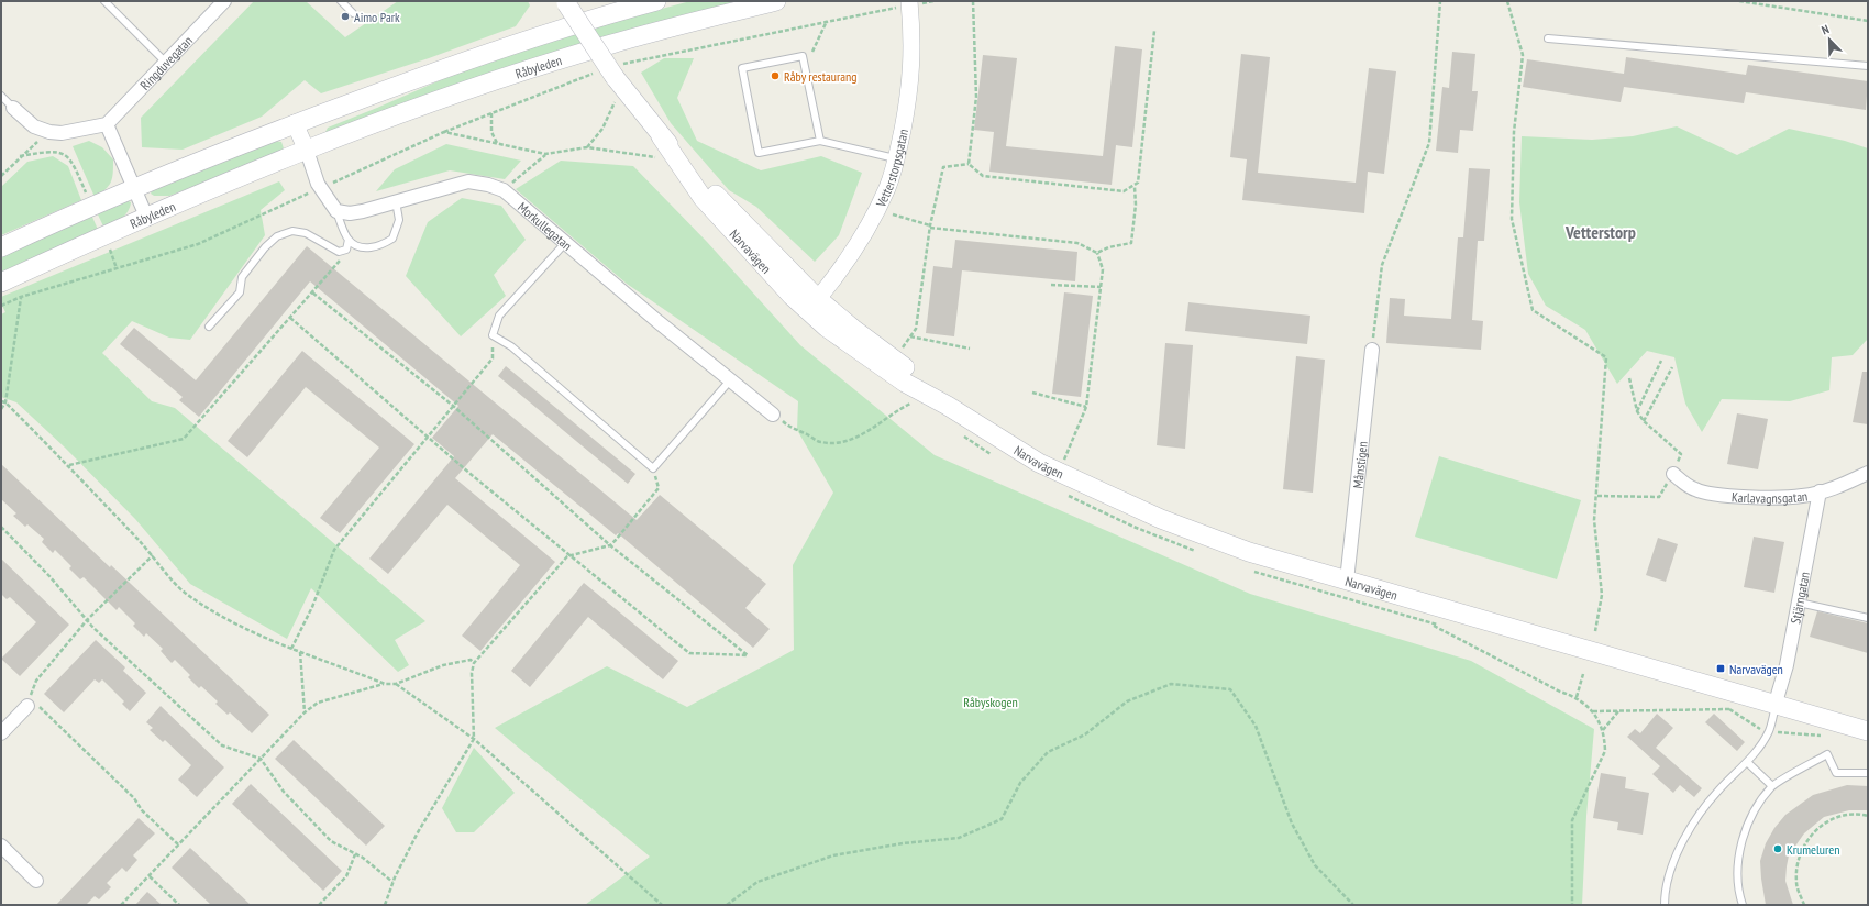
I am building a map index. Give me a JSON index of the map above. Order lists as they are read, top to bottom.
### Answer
{
  "streets": {
    "main road": ["Råbyleden", "Narvavägen"],
    "street": [
      "Ringduvegatan",
      "Vetterstorpsgatan",
      "Morkullegatan",
      "Månstigen",
      "Karlavagnsgatan",
      "Stjärngatan"
    ]
  },
  "crossings": [
    ["Vetterstorpsgatan", "Narvavägen"],
    ["Narvavägen", "Månstigen"],
    ["Narvavägen", "Stjärngatan"],
    ["Karlavagnsgatan", "Stjärngatan"]
  ],
  "districts": ["Vetterstorp"],
  "parks": ["Råbyskogen"],
  "places": {
    "other": ["Aimo Park", "Råby restaurang", "Krumeluren"],
    "transit": ["Narvavägen"]
  },
  "north": "top left"
}
